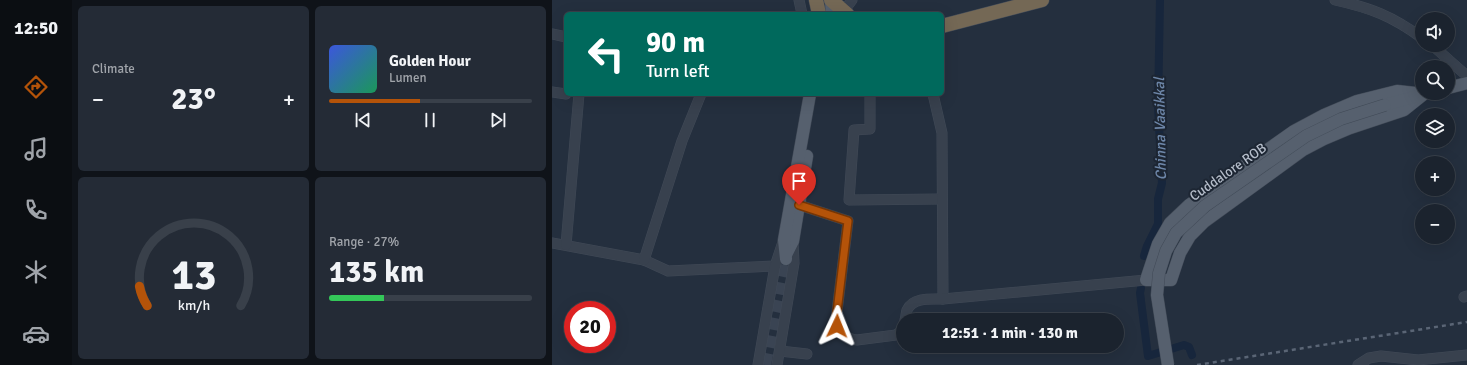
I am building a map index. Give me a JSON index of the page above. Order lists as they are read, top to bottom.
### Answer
{
  "streets": {
    "main road": ["Cuddalore ROB"]
  },
  "water": ["Chinna Vaaikkal"],
  "page": {
    "tabs": "12:50",
    "tile": [
      "Climate",
      ["Range · 27%", "135 km"]
    ],
    "map_buttons": ["+", "−"],
    "turn": ["90 m", "Turn left"],
    "song": ["Golden Hour", "Lumen"],
    "heat": ["−", "23°", "+"],
    "limit": "20",
    "trip": "12:51 · 1 min · 130 m",
    "gauge": ["13", "km/h"]
  }
}
